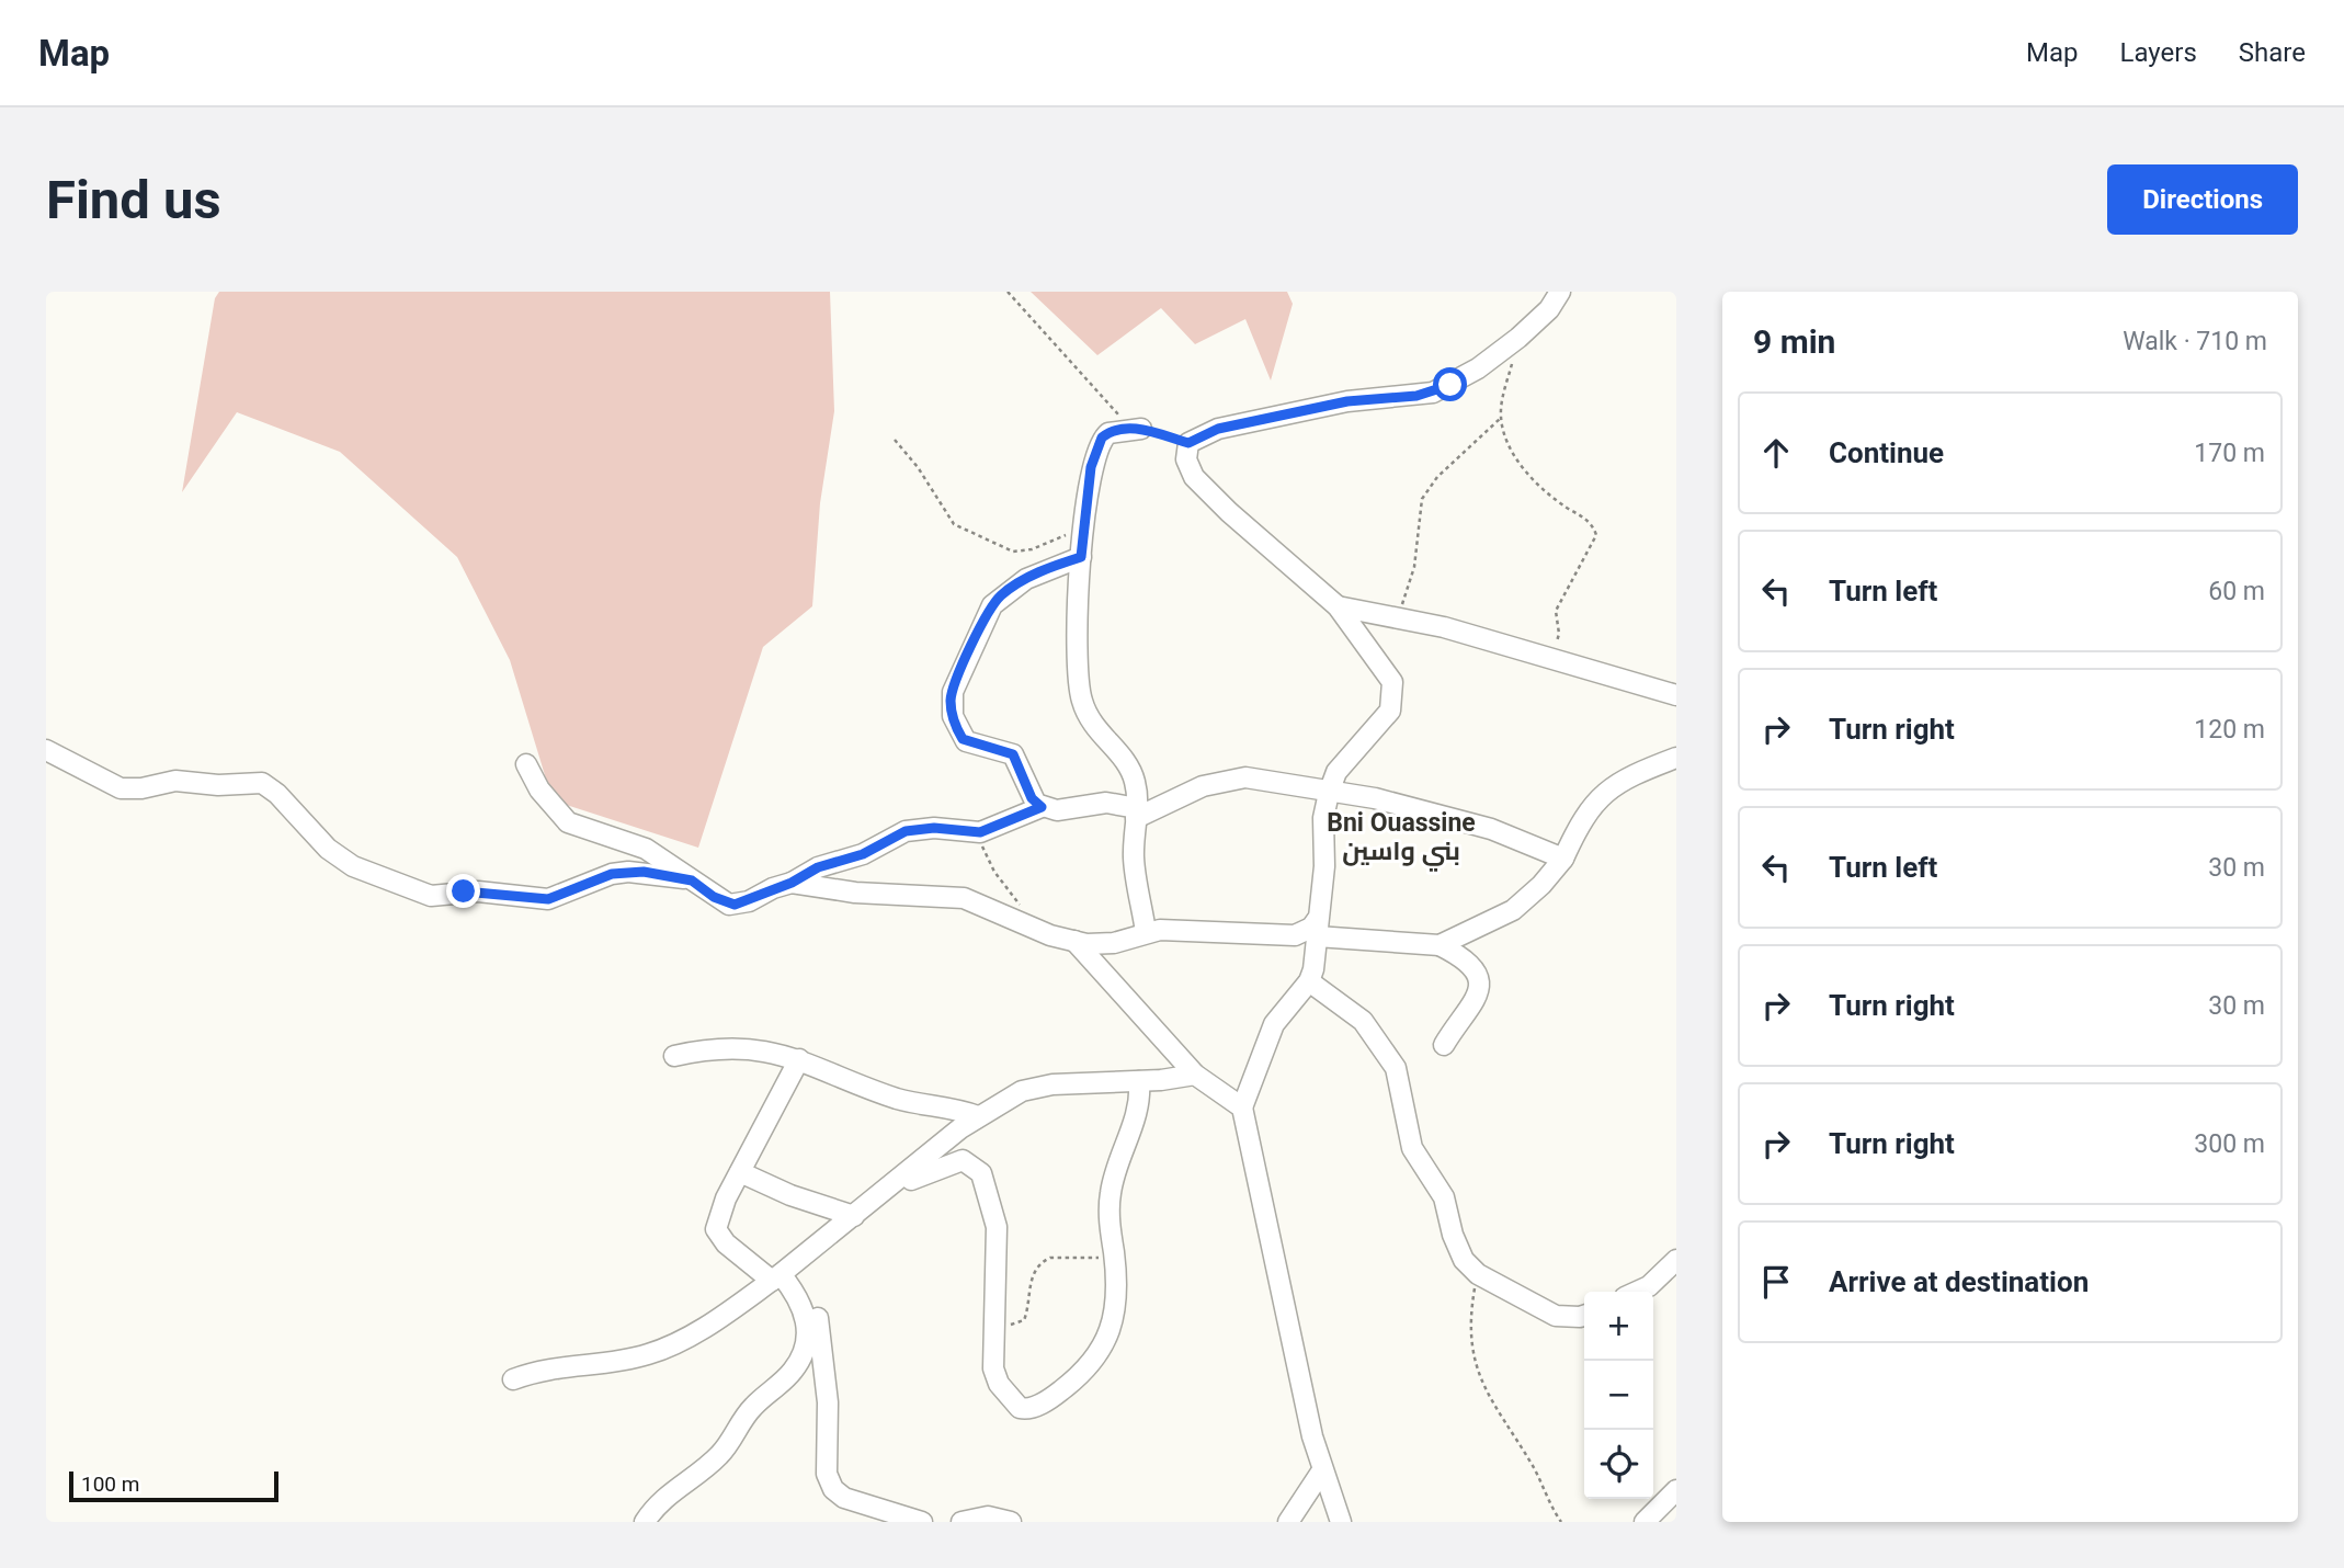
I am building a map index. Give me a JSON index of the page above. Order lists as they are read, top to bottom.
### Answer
{
  "districts": ["Bni Ouassine بني واسين"],
  "scale_bar": "100 m",
  "page": {
    "header": "Map",
    "nav": ["Map", "Layers", "Share"],
    "buttons": "Directions",
    "title": "Find us",
    "heading": ["9 min", "Walk · 710 m"],
    "list": [
      ["Continue", "170 m"],
      ["Turn left", "60 m"],
      ["Turn right", "120 m"],
      ["Turn left", "30 m"],
      ["Turn right", "30 m"],
      ["Turn right", "300 m"],
      "Arrive at destination"
    ],
    "map_buttons": ["+", "−"],
    "scale": "100 m"
  }
}
